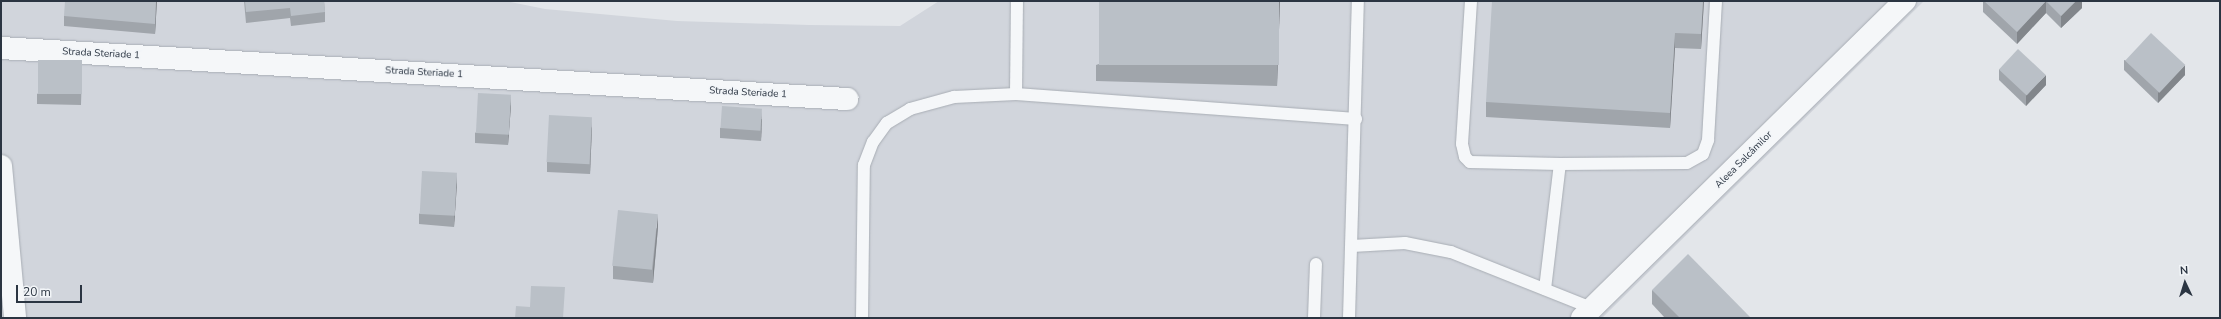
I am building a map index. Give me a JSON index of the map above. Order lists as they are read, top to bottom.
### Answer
{
  "streets": {
    "street": ["Strada Steriade 1", "Aleea Salcâmilor"]
  },
  "scale_bar": "20 m",
  "north": "top"
}
